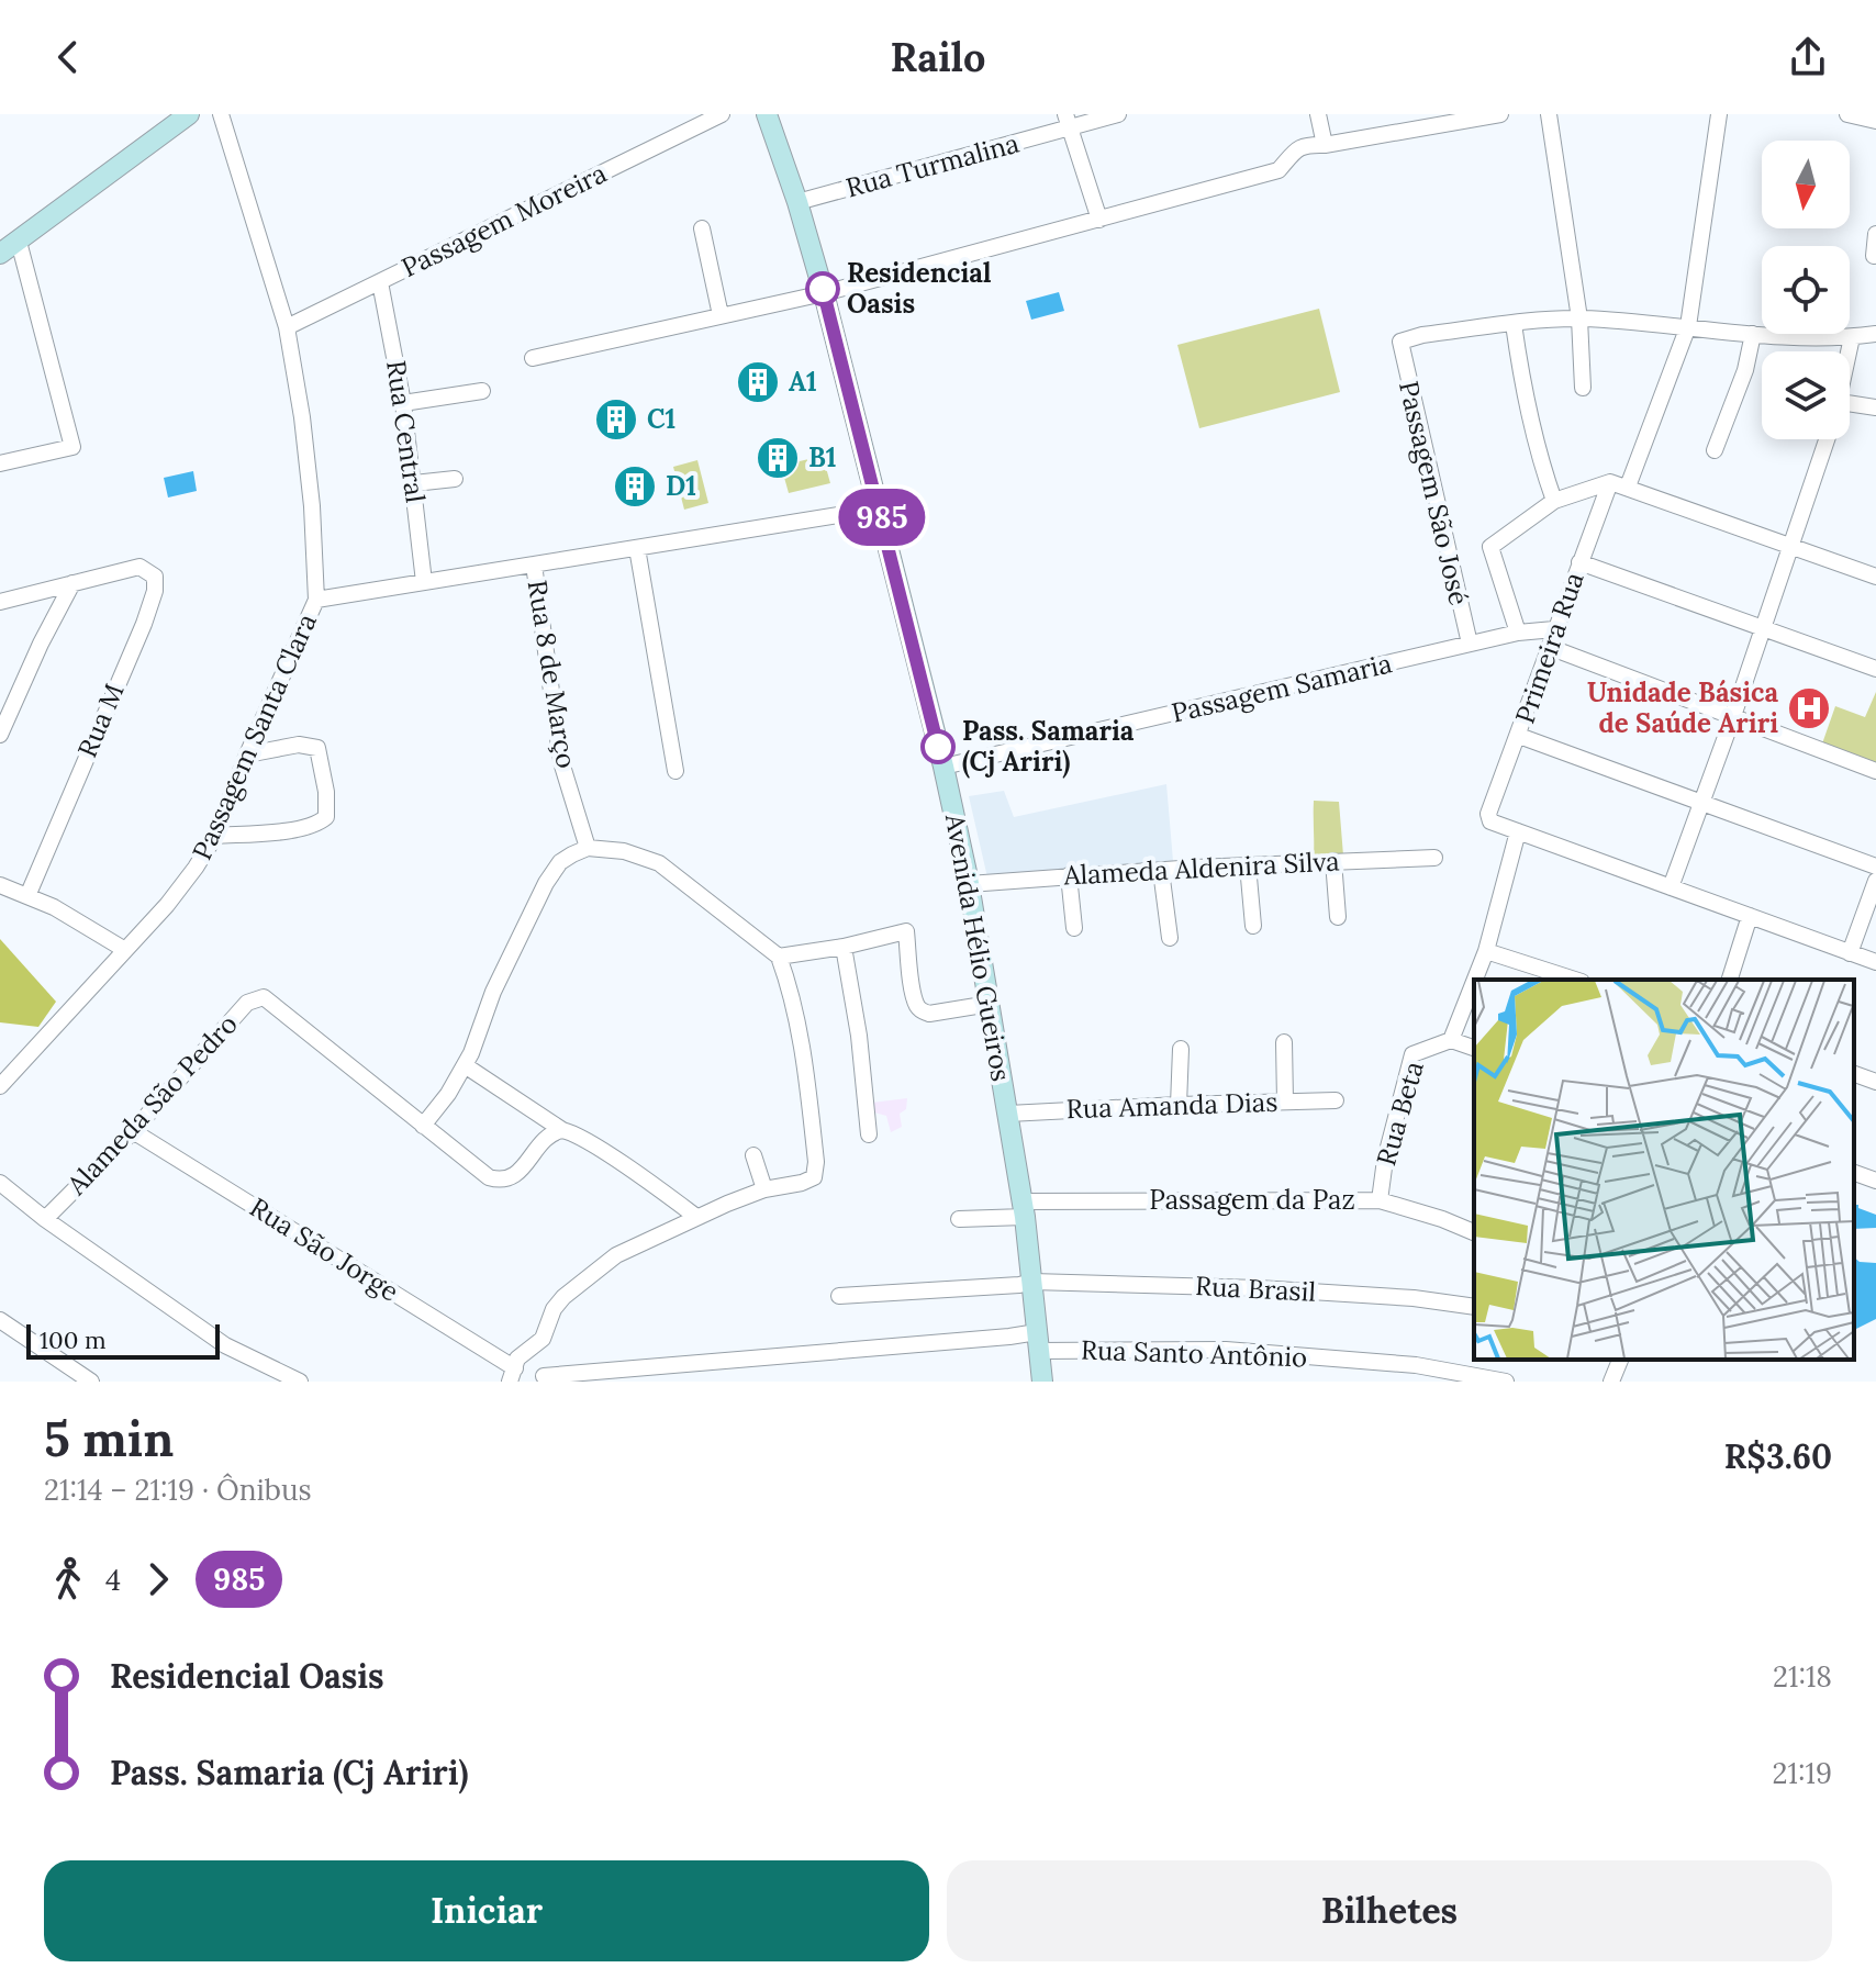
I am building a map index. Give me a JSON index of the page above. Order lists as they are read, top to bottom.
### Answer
{
  "streets": {
    "main road": ["Avenida Hélio Gueiros"],
    "street": [
      "Rua Turmalina",
      "Passagem Moreira",
      "Rua Central",
      "Passagem São José",
      "Primeira Rua",
      "Rua 8 de Março",
      "Passagem Samaria",
      "Rua M",
      "Passagem Santa Clara",
      "Alameda Aldenira Silva",
      "Alameda São Pedro",
      "Rua Amanda Dias",
      "Rua Beta",
      "Passagem da Paz",
      "Rua São Jorge",
      "Rua Brasil",
      "Rua Santo Antônio"
    ]
  },
  "crossings": [
    ["Rua Turmalina", "Avenida Hélio Gueiros"],
    ["Passagem Moreira", "Rua Central"],
    ["Passagem Moreira", "Passagem Santa Clara"],
    ["Passagem São José", "Passagem Samaria"],
    ["Primeira Rua", "Passagem Samaria"],
    ["Primeira Rua", "Rua Beta"],
    ["Passagem Samaria", "Avenida Hélio Gueiros"],
    ["Alameda Aldenira Silva", "Avenida Hélio Gueiros"],
    ["Avenida Hélio Gueiros", "Rua Amanda Dias"],
    ["Avenida Hélio Gueiros", "Passagem da Paz"],
    ["Avenida Hélio Gueiros", "Rua Brasil"],
    ["Avenida Hélio Gueiros", "Rua Santo Antônio"],
    ["Alameda São Pedro", "Rua São Jorge"],
    ["Rua Beta", "Passagem da Paz"]
  ],
  "places": {
    "other": ["Residencial Oasis", "Pass. Samaria (Cj Ariri)"],
    "building": [
      "A1",
      "C1",
      "B1",
      "D1"
    ],
    "hospital": ["Unidade Básica de Saúde Ariri"]
  },
  "lines": ["bus line 985"],
  "scale_bar": "100 m",
  "north": "bottom",
  "page": {
    "header": "Railo",
    "on_map": "985",
    "scale": "100 m",
    "heading": ["5 min", "21:14 – 21:19 · Ônibus", "R$3.60"],
    "legs": ["4", "985"],
    "list": [
      {
        "name": "Residencial Oasis",
        "value": "21:18"
      },
      {
        "name": "Pass. Samaria (Cj Ariri)",
        "value": "21:19"
      }
    ],
    "buttons": ["Iniciar", "Bilhetes"]
  }
}
